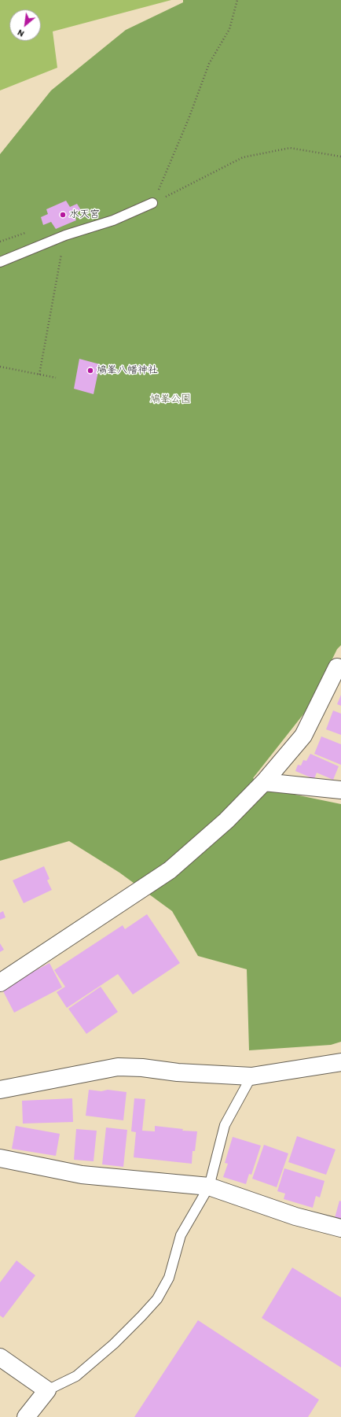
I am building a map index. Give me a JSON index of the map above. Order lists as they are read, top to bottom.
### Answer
{
  "parks": ["鳩峯公園"],
  "places": ["水天宮", "鳩峯八幡神社"],
  "north": "bottom left"
}
